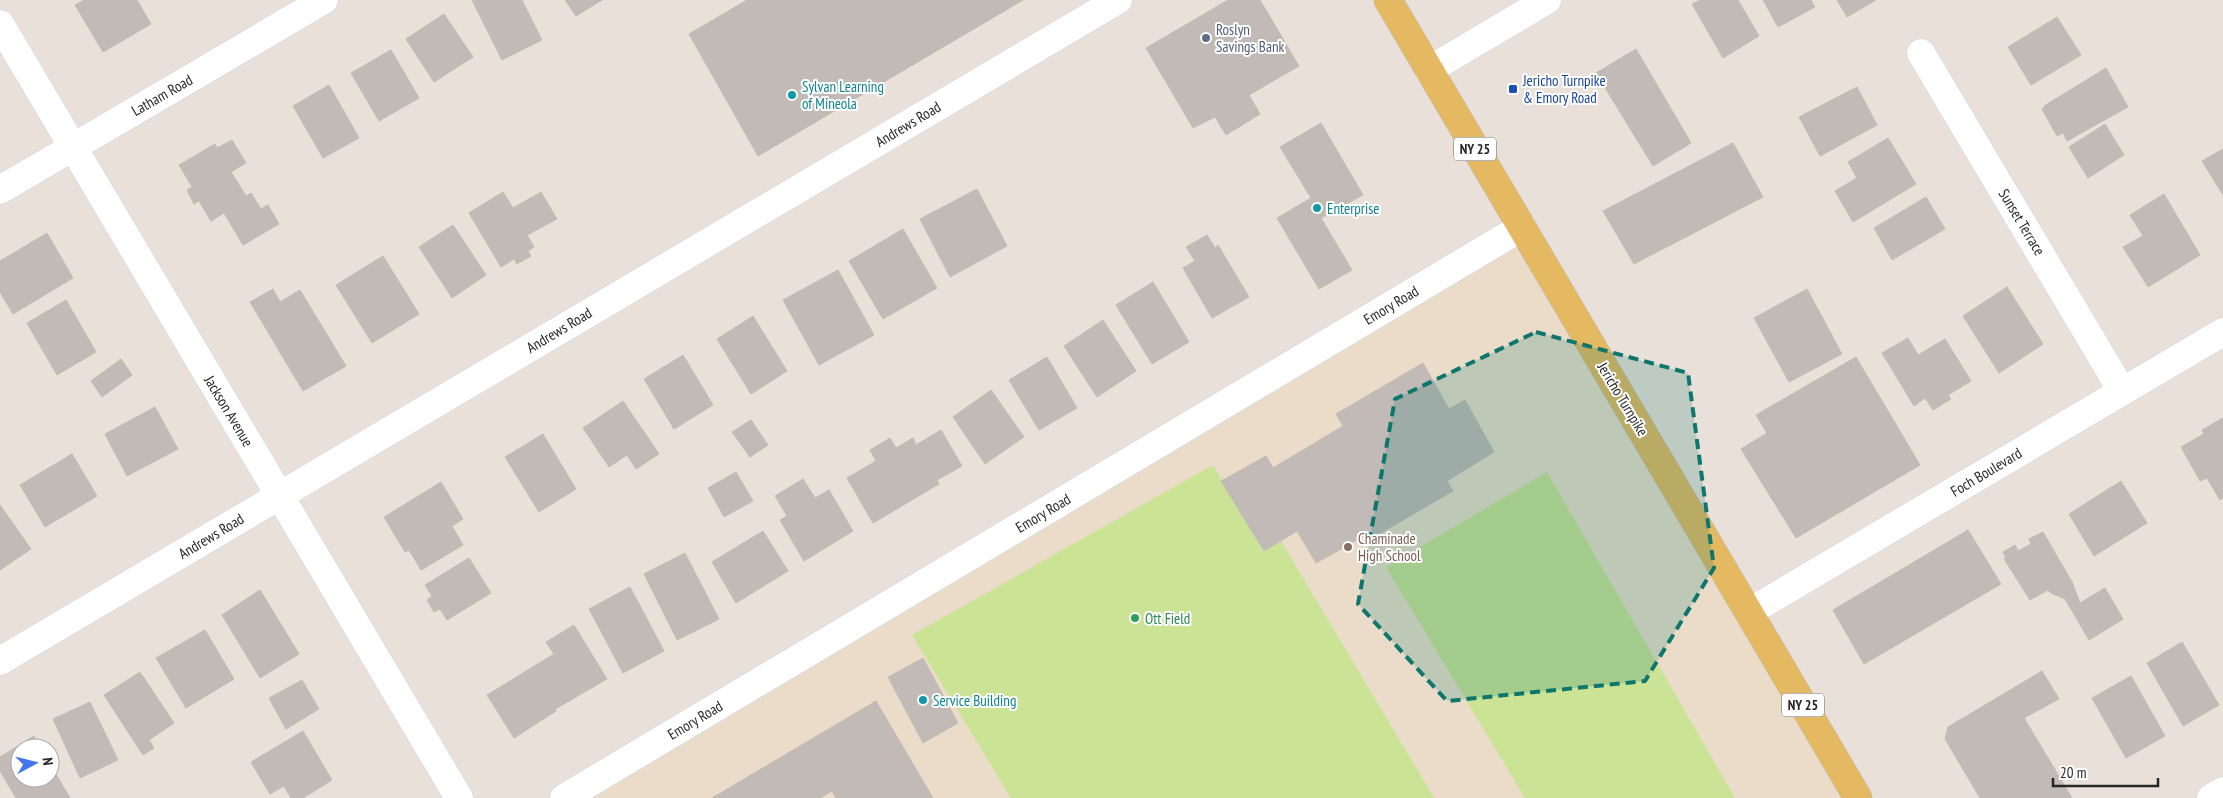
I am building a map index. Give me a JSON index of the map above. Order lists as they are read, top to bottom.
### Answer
{
  "streets": {
    "main road": ["NY 25", "Jericho Turnpike"],
    "street": [
      "Latham Road",
      "Andrews Road",
      "Sunset Terrace",
      "Emory Road",
      "Jackson Avenue",
      "Foch Boulevard"
    ]
  },
  "crossings": [
    ["Latham Road", "Jackson Avenue"],
    ["Andrews Road", "Jackson Avenue"],
    ["Sunset Terrace", "Foch Boulevard"],
    ["Emory Road", "Jericho Turnpike"],
    ["Jericho Turnpike", "Foch Boulevard"]
  ],
  "places": {
    "other": [
      "Roslyn Savings Bank",
      "Sylvan Learning of Mineola",
      "Enterprise",
      "Chaminade High School",
      "Ott Field",
      "Service Building"
    ],
    "transit": ["Jericho Turnpike & Emory Road"]
  },
  "scale_bar": "20 m",
  "north": "right"
}
